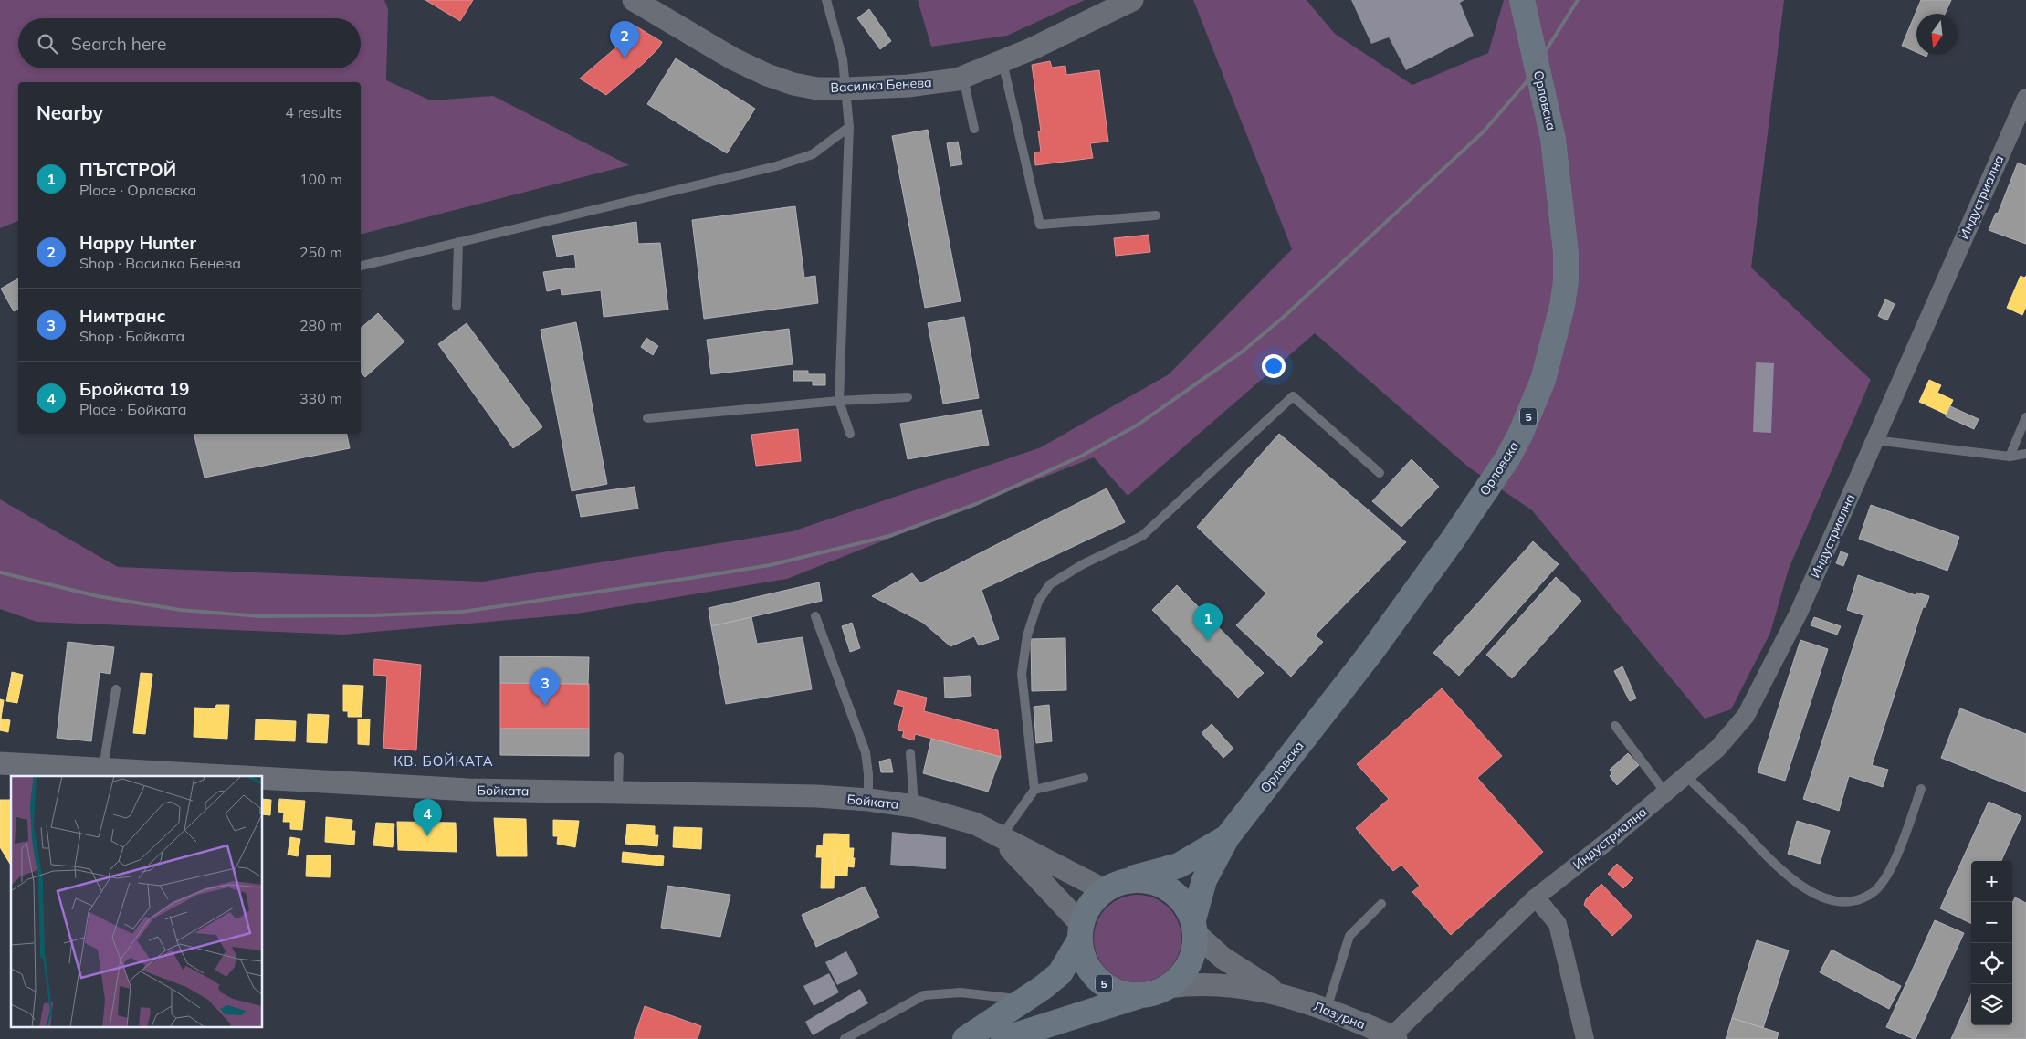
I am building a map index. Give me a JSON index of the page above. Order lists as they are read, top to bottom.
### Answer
{
  "streets": {
    "main road": ["Орловска", "5"],
    "street": [
      "Василка Бенева",
      "Индустриална",
      "Бойката",
      "Лазурна"
    ]
  },
  "crossings": [
    ["Орловска", "5"],
    ["Орловска", "Бойката"],
    ["Орловска", "Лазурна"],
    ["Индустриална", "Лазурна"],
    ["5", "Бойката"],
    ["5", "Лазурна"],
    ["Бойката", "Лазурна"]
  ],
  "districts": ["КВ. БОЙКАТА"],
  "north": "bottom",
  "page": {
    "search": "Search here",
    "pins": [
      "2",
      "1",
      "3",
      "4"
    ],
    "heading": ["Nearby", "4 results"],
    "list": [
      {
        "mark": "1",
        "name": "ПЪТСТРОЙ",
        "note": "Place · Орловска",
        "value": "100 m"
      },
      {
        "mark": "2",
        "name": "Happy Hunter",
        "note": "Shop · Василка Бенева",
        "value": "250 m"
      },
      {
        "mark": "3",
        "name": "Нимтранс",
        "note": "Shop · Бойката",
        "value": "280 m"
      },
      {
        "mark": "4",
        "name": "Бройката 19",
        "note": "Place · Бойката",
        "value": "330 m"
      }
    ],
    "map_buttons": ["+", "−"]
  }
}
